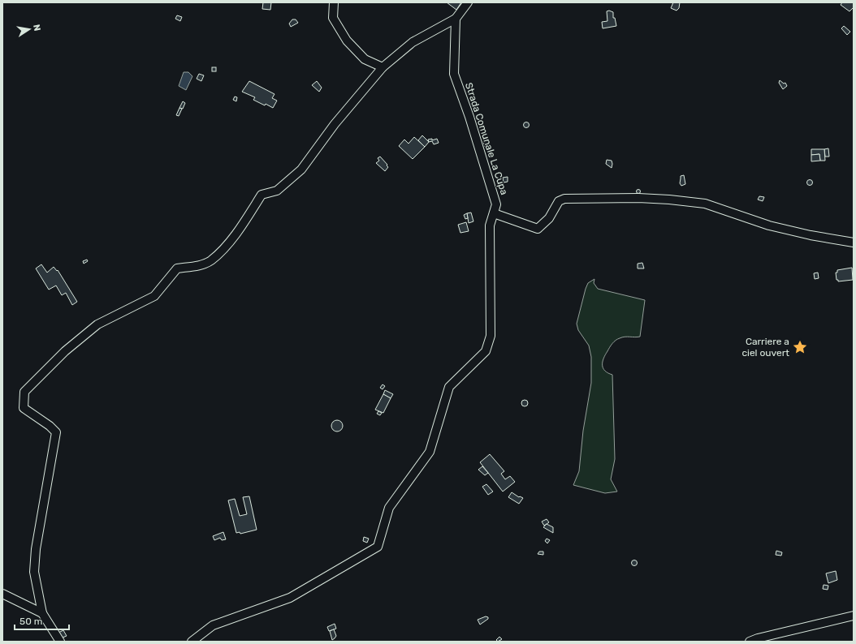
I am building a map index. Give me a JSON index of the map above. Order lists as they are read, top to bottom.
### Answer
{
  "streets": {
    "street": ["Strada Comunale La Cupa"]
  },
  "places": {
    "place": ["Carriere a ciel ouvert"]
  },
  "scale_bar": "50 m",
  "north": "right"
}
